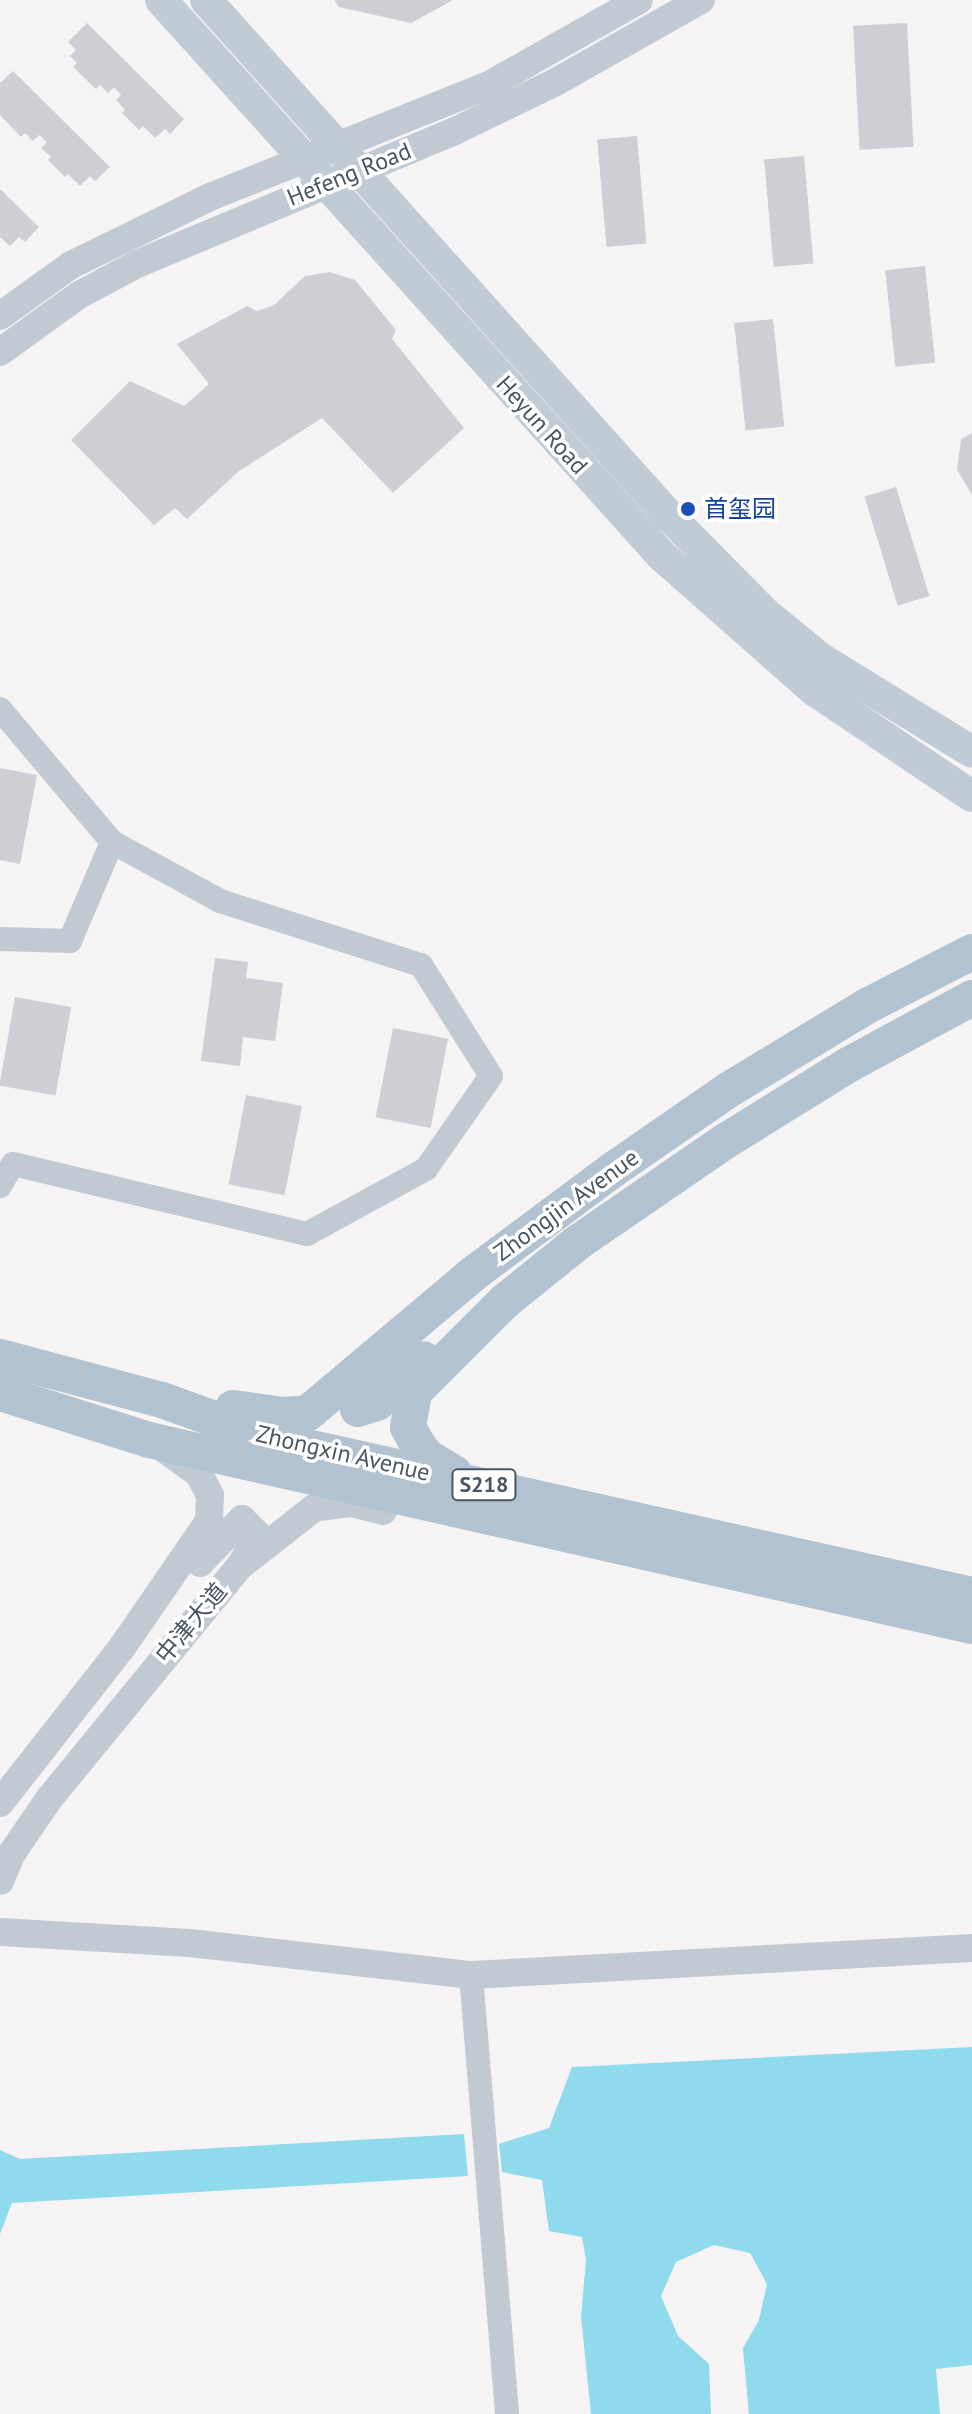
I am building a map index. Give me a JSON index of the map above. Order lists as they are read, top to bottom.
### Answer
{
  "streets": {
    "main road": [
      "Heyun Road",
      "Zhongjin Avenue",
      "Zhongxin Avenue",
      "S218"
    ],
    "street": ["Hefeng Road", "中津大道"]
  },
  "crossings": [
    ["Hefeng Road", "Heyun Road"],
    ["Zhongjin Avenue", "Zhongxin Avenue"],
    ["Zhongjin Avenue", "中津大道"],
    ["Zhongxin Avenue", "中津大道"]
  ],
  "places": ["首玺园"]
}
